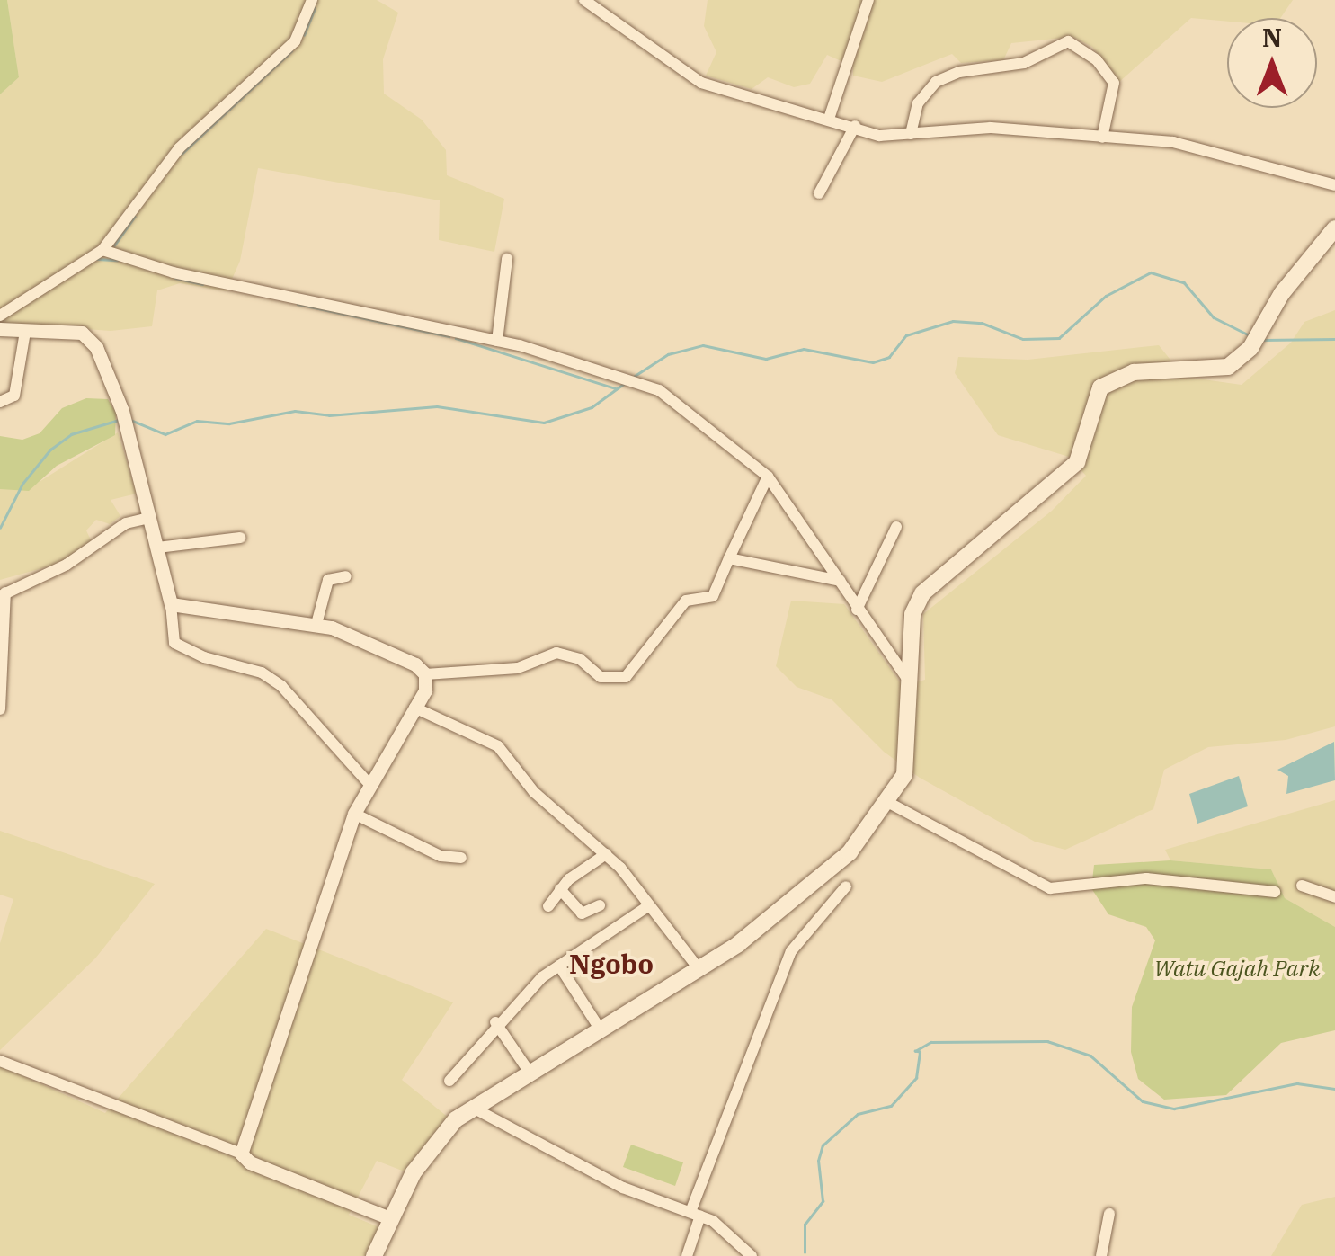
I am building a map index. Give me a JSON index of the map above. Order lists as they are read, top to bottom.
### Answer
{
  "districts": ["Ngobo"],
  "parks": ["Watu Gajah Park"],
  "north": "top"
}
